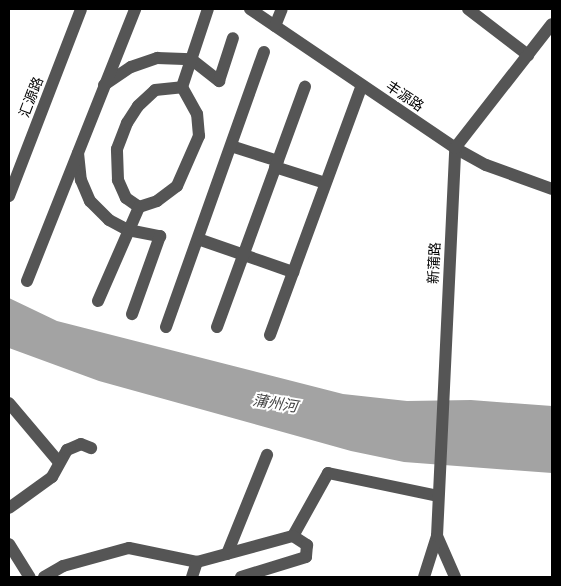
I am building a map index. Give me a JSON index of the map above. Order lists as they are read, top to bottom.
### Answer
{
  "streets": {
    "street": ["丰源路", "汇源路", "新蒲路"]
  },
  "crossings": [
    ["丰源路", "新蒲路"]
  ],
  "water": ["蒲州河"]
}
